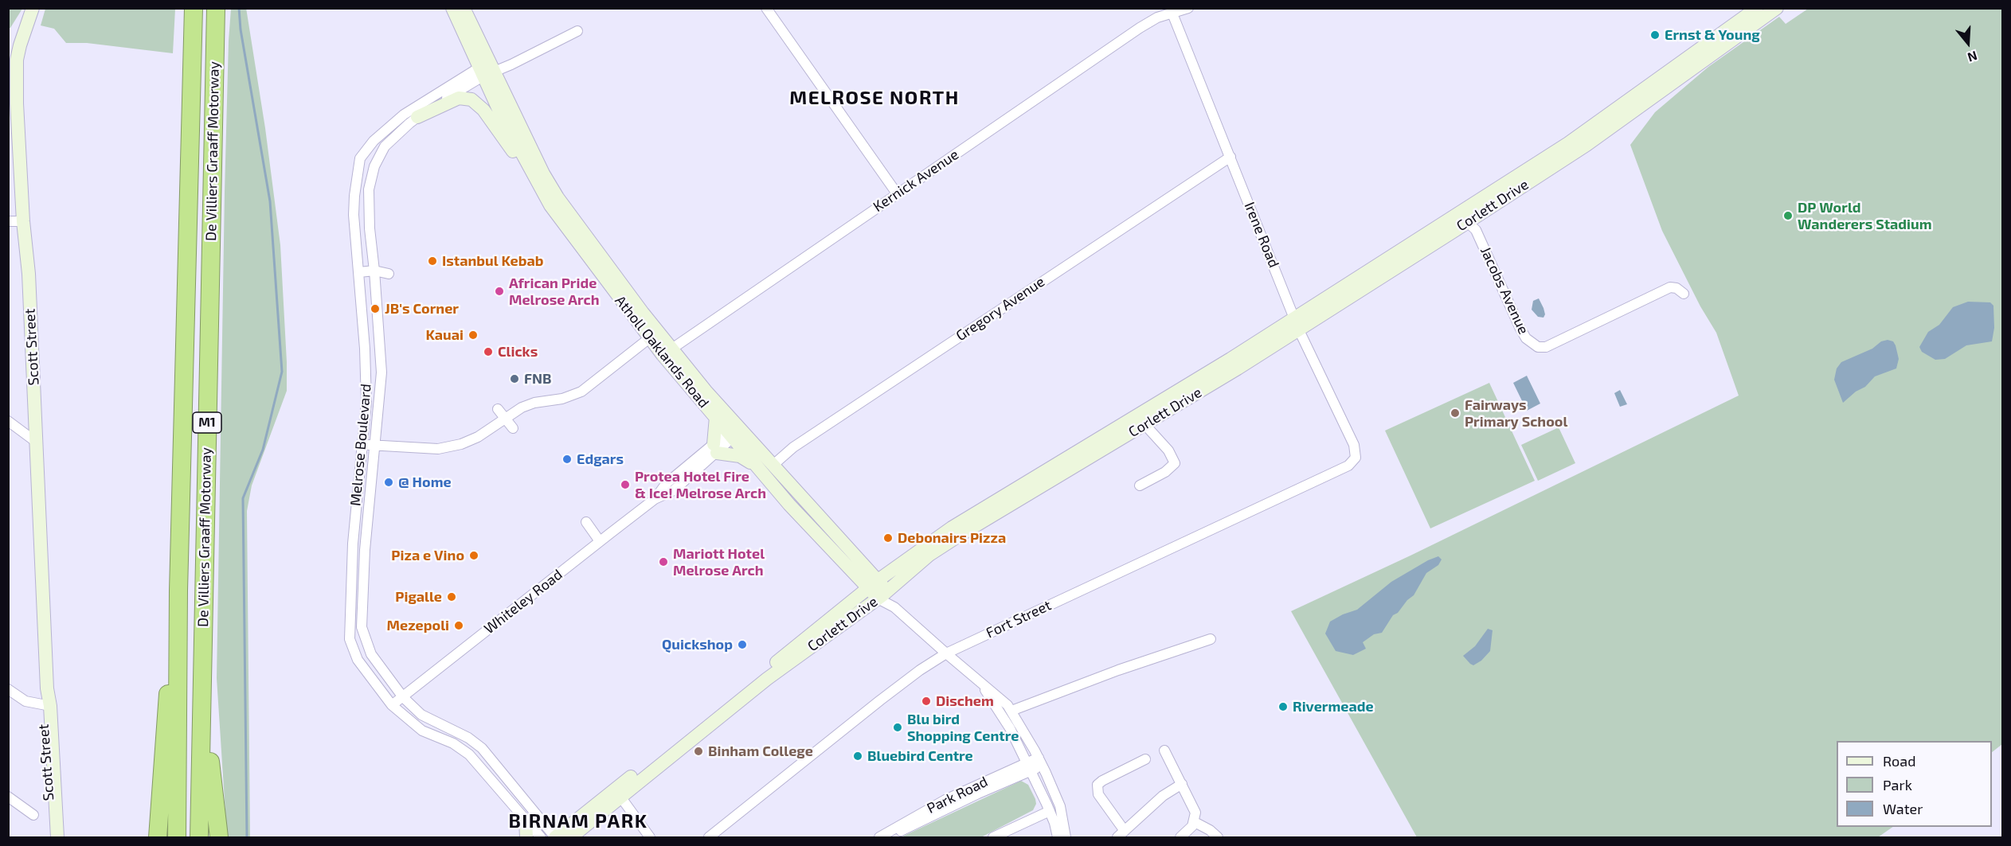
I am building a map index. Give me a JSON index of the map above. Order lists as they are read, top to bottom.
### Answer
{
  "streets": {
    "highway": ["De Villiers Graaff Motorway", "M1"],
    "main road": ["Corlett Drive", "Scott Street", "Atholl Oaklands Road"],
    "street": [
      "Kernick Avenue",
      "Irene Road",
      "Jacobs Avenue",
      "Gregory Avenue",
      "Melrose Boulevard",
      "Whiteley Road",
      "Fort Street",
      "Park Road"
    ]
  },
  "crossings": [
    ["Kernick Avenue", "Irene Road"],
    ["Kernick Avenue", "Atholl Oaklands Road"],
    ["Corlett Drive", "Irene Road"],
    ["Corlett Drive", "Jacobs Avenue"],
    ["Corlett Drive", "Atholl Oaklands Road"],
    ["Corlett Drive", "Melrose Boulevard"],
    ["Irene Road", "Gregory Avenue"],
    ["Irene Road", "Fort Street"],
    ["Gregory Avenue", "Atholl Oaklands Road"],
    ["Atholl Oaklands Road", "Melrose Boulevard"],
    ["Atholl Oaklands Road", "Whiteley Road"],
    ["Atholl Oaklands Road", "Fort Street"],
    ["Atholl Oaklands Road", "Park Road"],
    ["Melrose Boulevard", "Whiteley Road"]
  ],
  "districts": ["MELROSE NORTH", "BIRNAM PARK"],
  "places": [
    "Ernst & Young",
    "DP World Wanderers Stadium",
    "Istanbul Kebab",
    "African Pride Melrose Arch",
    "JB's Corner",
    "Kauai",
    "Clicks",
    "FNB",
    "Fairways Primary School",
    "Edgars",
    "@ Home",
    "Protea Hotel Fire & Ice! Melrose Arch",
    "Debonairs Pizza",
    "Piza e Vino",
    "Mariott Hotel Melrose Arch",
    "Pigalle",
    "Mezepoli",
    "Quickshop",
    "Dischem",
    "Rivermeade",
    "Blu bird Shopping Centre",
    "Binham College",
    "Bluebird Centre"
  ],
  "legend": ["Road", "Park", "Water"],
  "north": "bottom"
}
